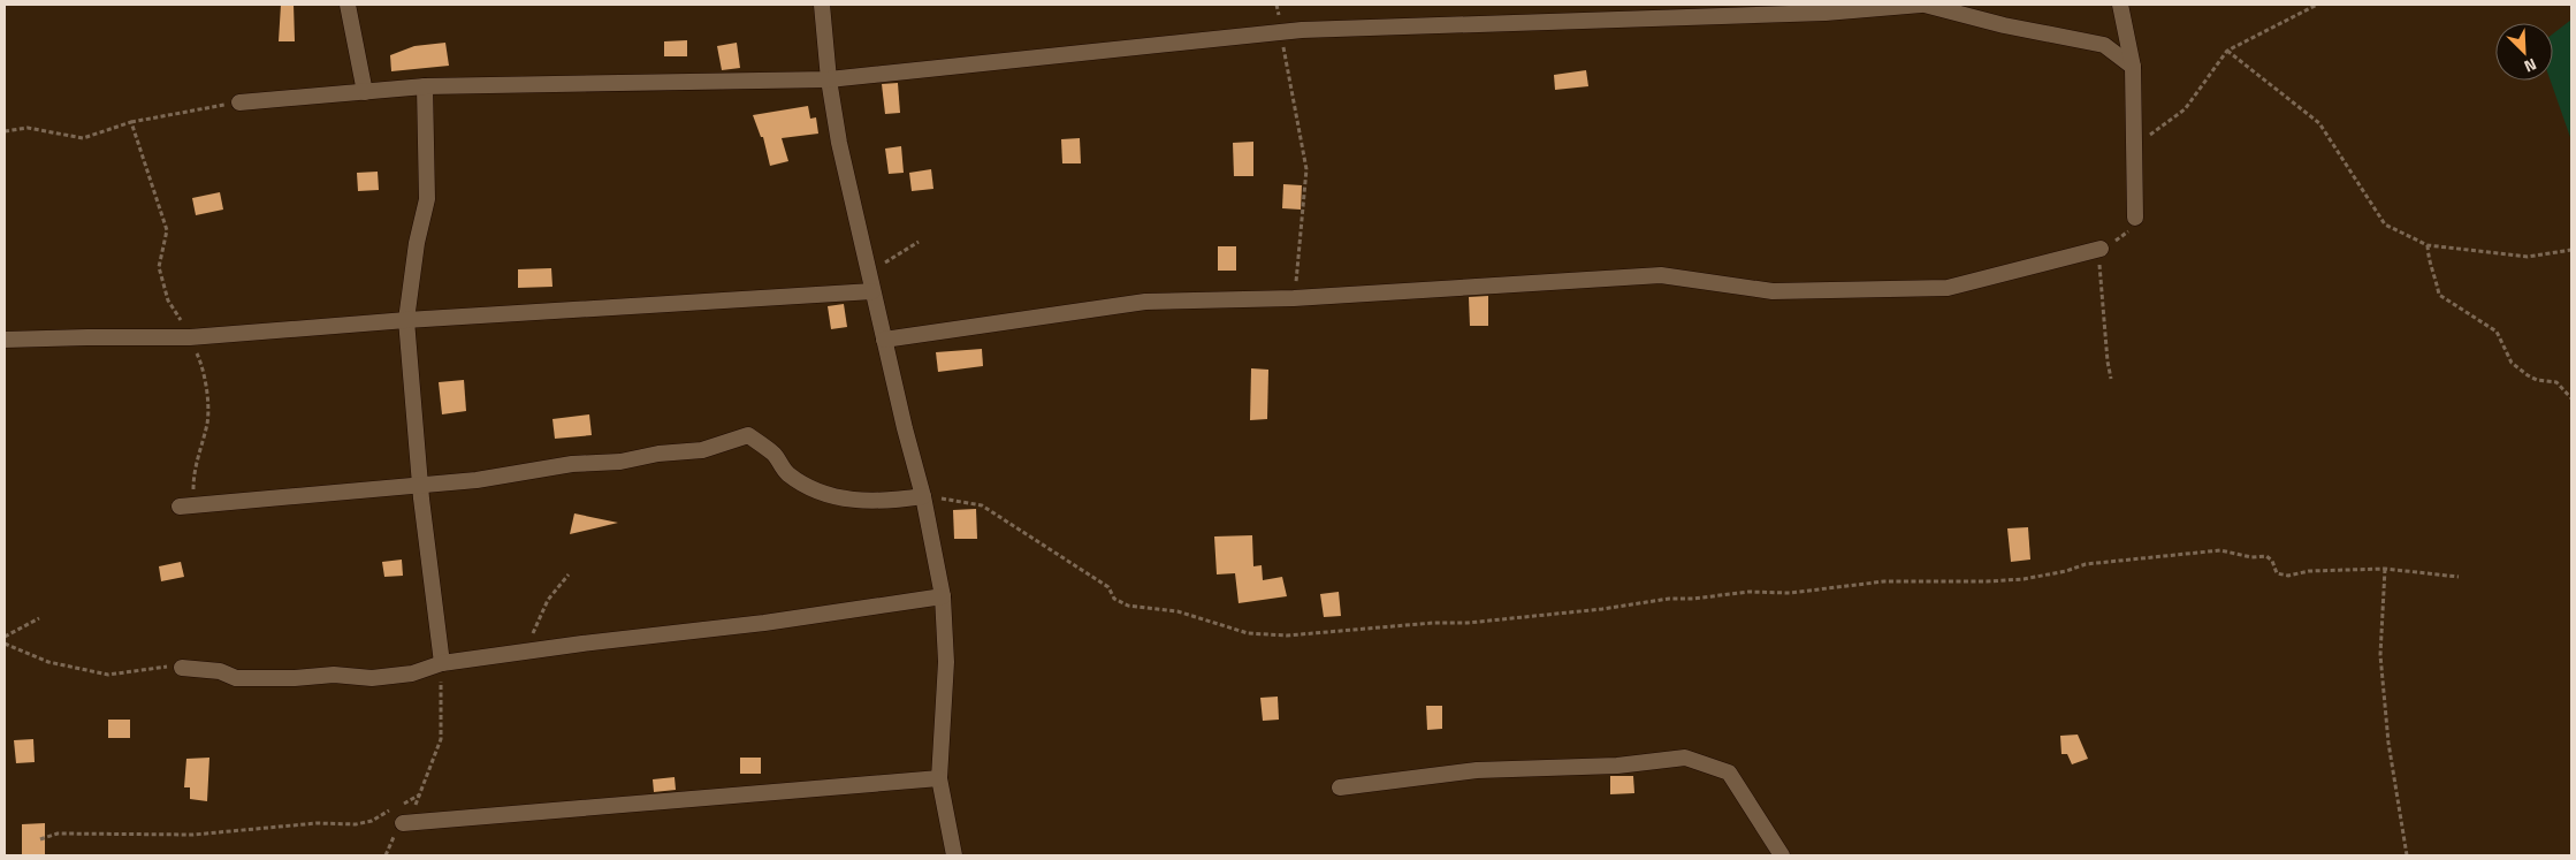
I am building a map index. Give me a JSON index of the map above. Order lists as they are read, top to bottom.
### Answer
{
  "north": "bottom right"
}
